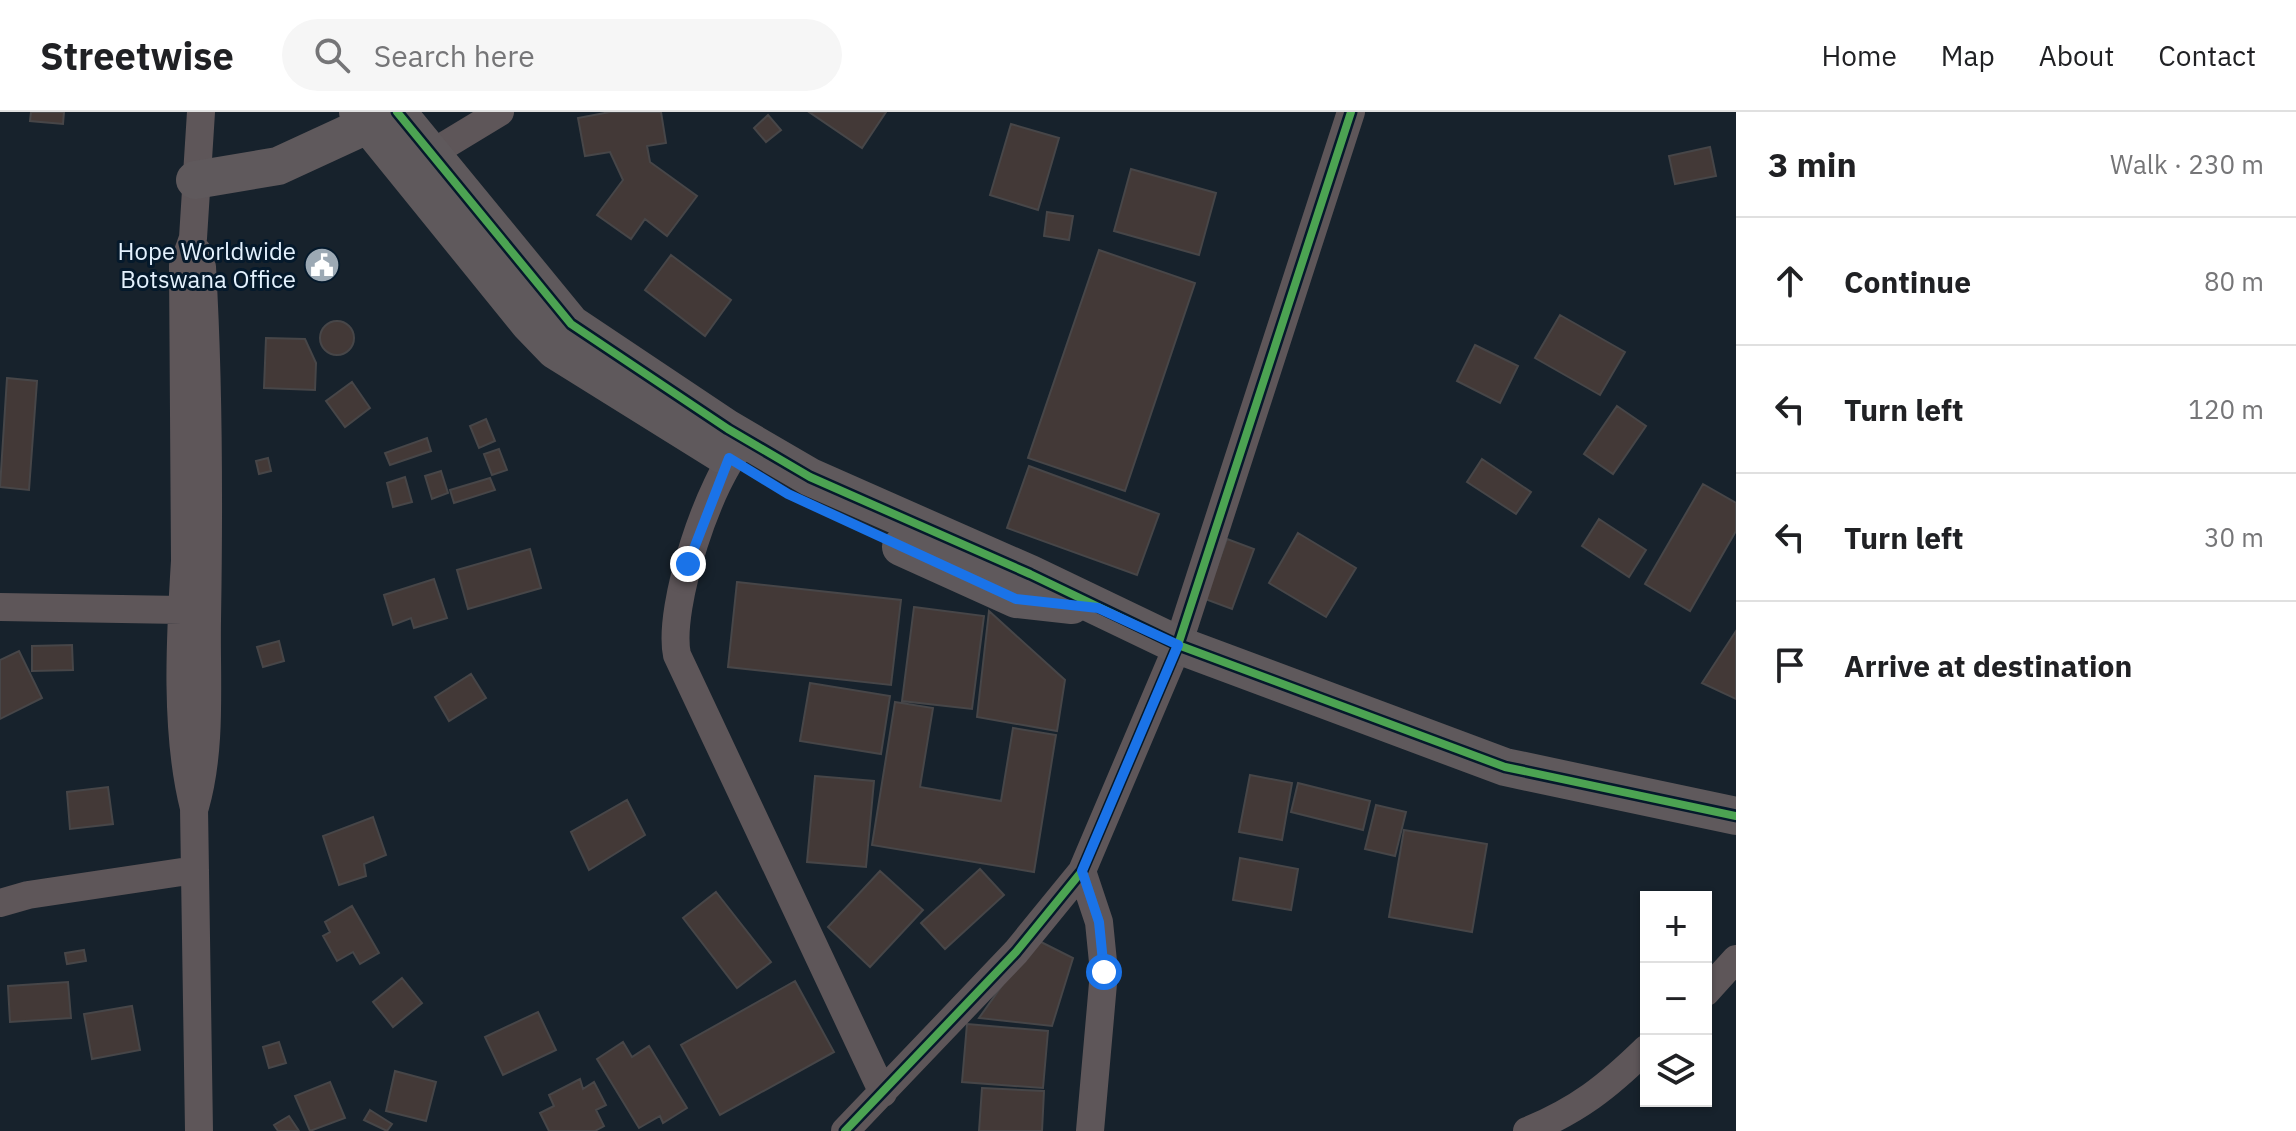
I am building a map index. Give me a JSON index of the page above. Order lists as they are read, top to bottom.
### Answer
{
  "places": {
    "public building": ["Hope Worldwide Botswana Office"]
  },
  "page": {
    "header": "Streetwise",
    "search": "Search here",
    "nav": [
      "Home",
      "Map",
      "About",
      "Contact"
    ],
    "heading": ["3 min", "Walk · 230 m"],
    "list": [
      ["Continue", "80 m"],
      ["Turn left", "120 m"],
      ["Turn left", "30 m"],
      "Arrive at destination"
    ],
    "map_buttons": ["+", "−"]
  }
}
